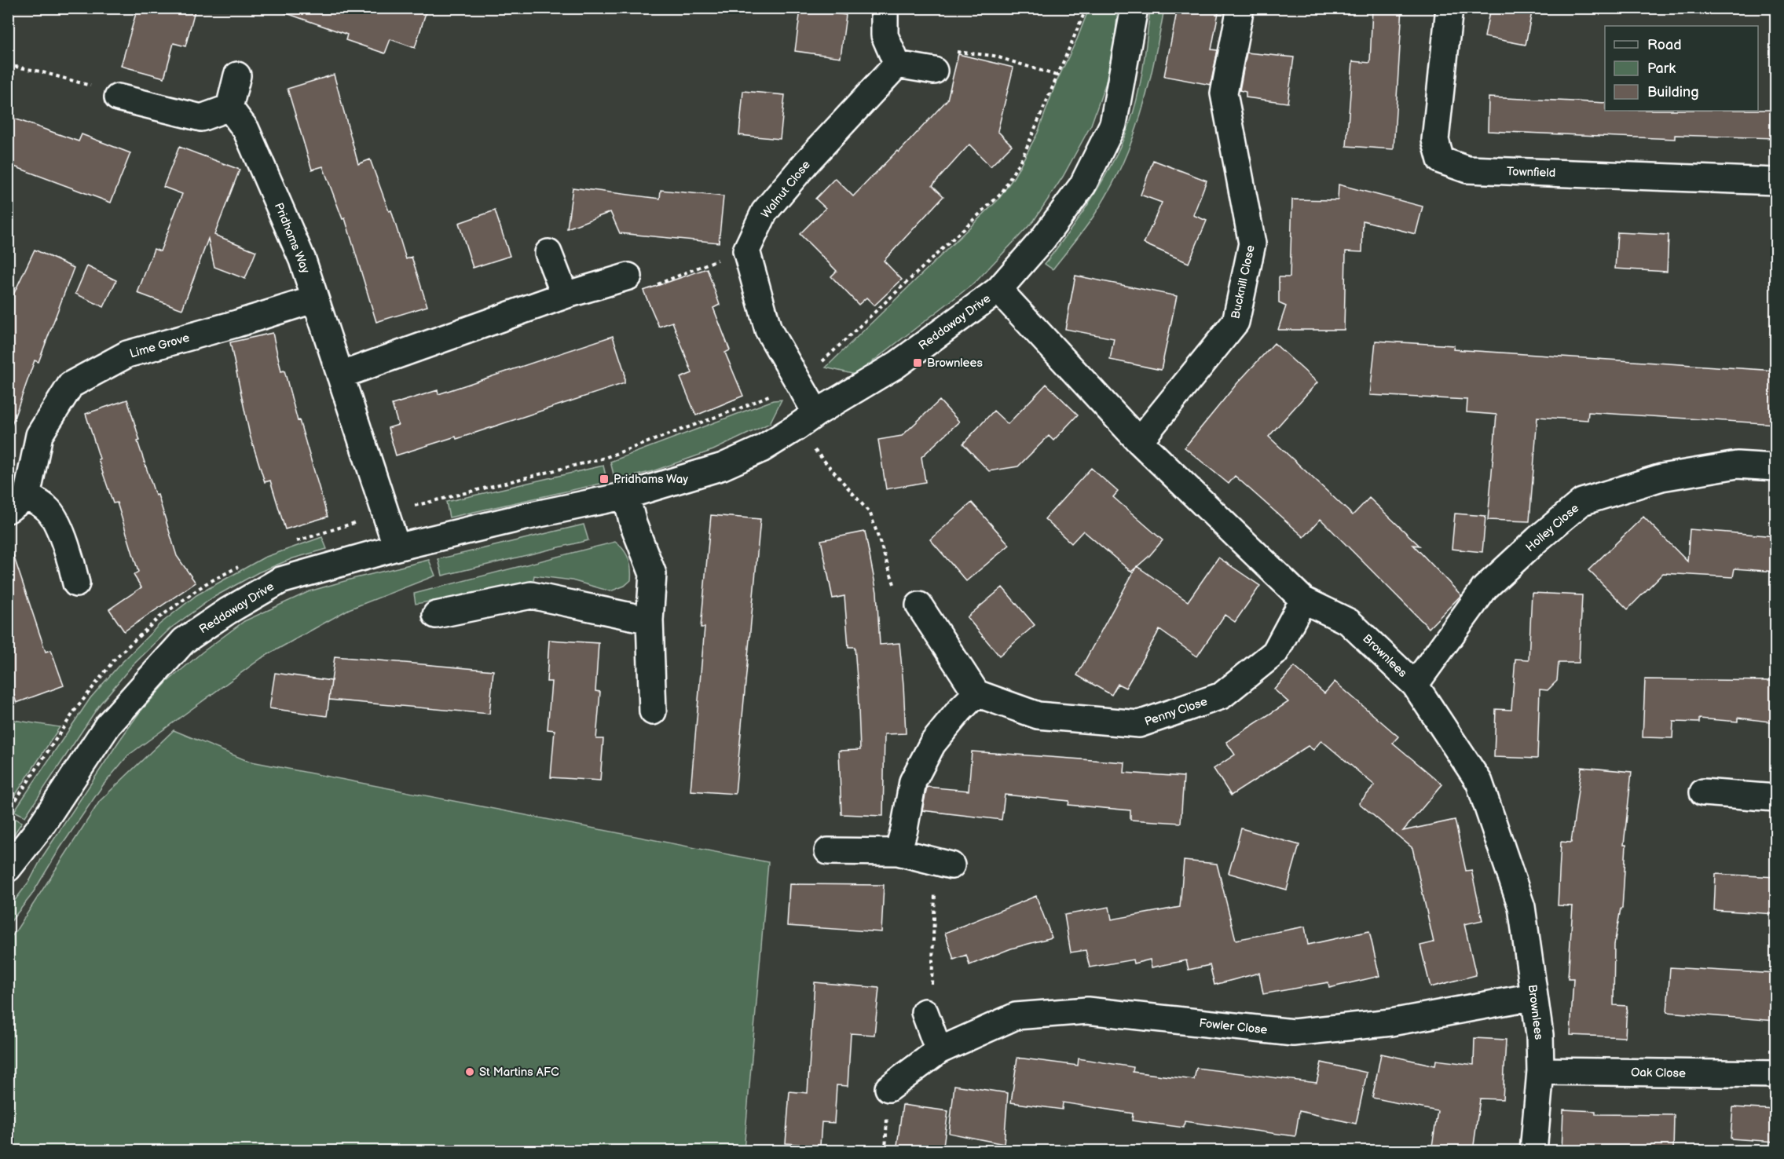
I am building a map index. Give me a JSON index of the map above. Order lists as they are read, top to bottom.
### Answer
{
  "streets": {
    "street": [
      "Townfield",
      "Walnut Close",
      "Pridhams Way",
      "Bucknill Close",
      "Reddaway Drive",
      "Lime Grove",
      "Holley Close",
      "Brownlees",
      "Penny Close",
      "Fowler Close",
      "Oak Close"
    ]
  },
  "crossings": [
    ["Pridhams Way", "Reddaway Drive"],
    ["Pridhams Way", "Lime Grove"],
    ["Bucknill Close", "Brownlees"],
    ["Reddaway Drive", "Brownlees"],
    ["Holley Close", "Brownlees"],
    ["Brownlees", "Penny Close"],
    ["Brownlees", "Fowler Close"],
    ["Brownlees", "Oak Close"]
  ],
  "places": {
    "transit": ["Brownlees", "Pridhams Way"],
    "other": ["St Martins AFC"]
  },
  "legend": ["Road", "Park", "Building"]
}
